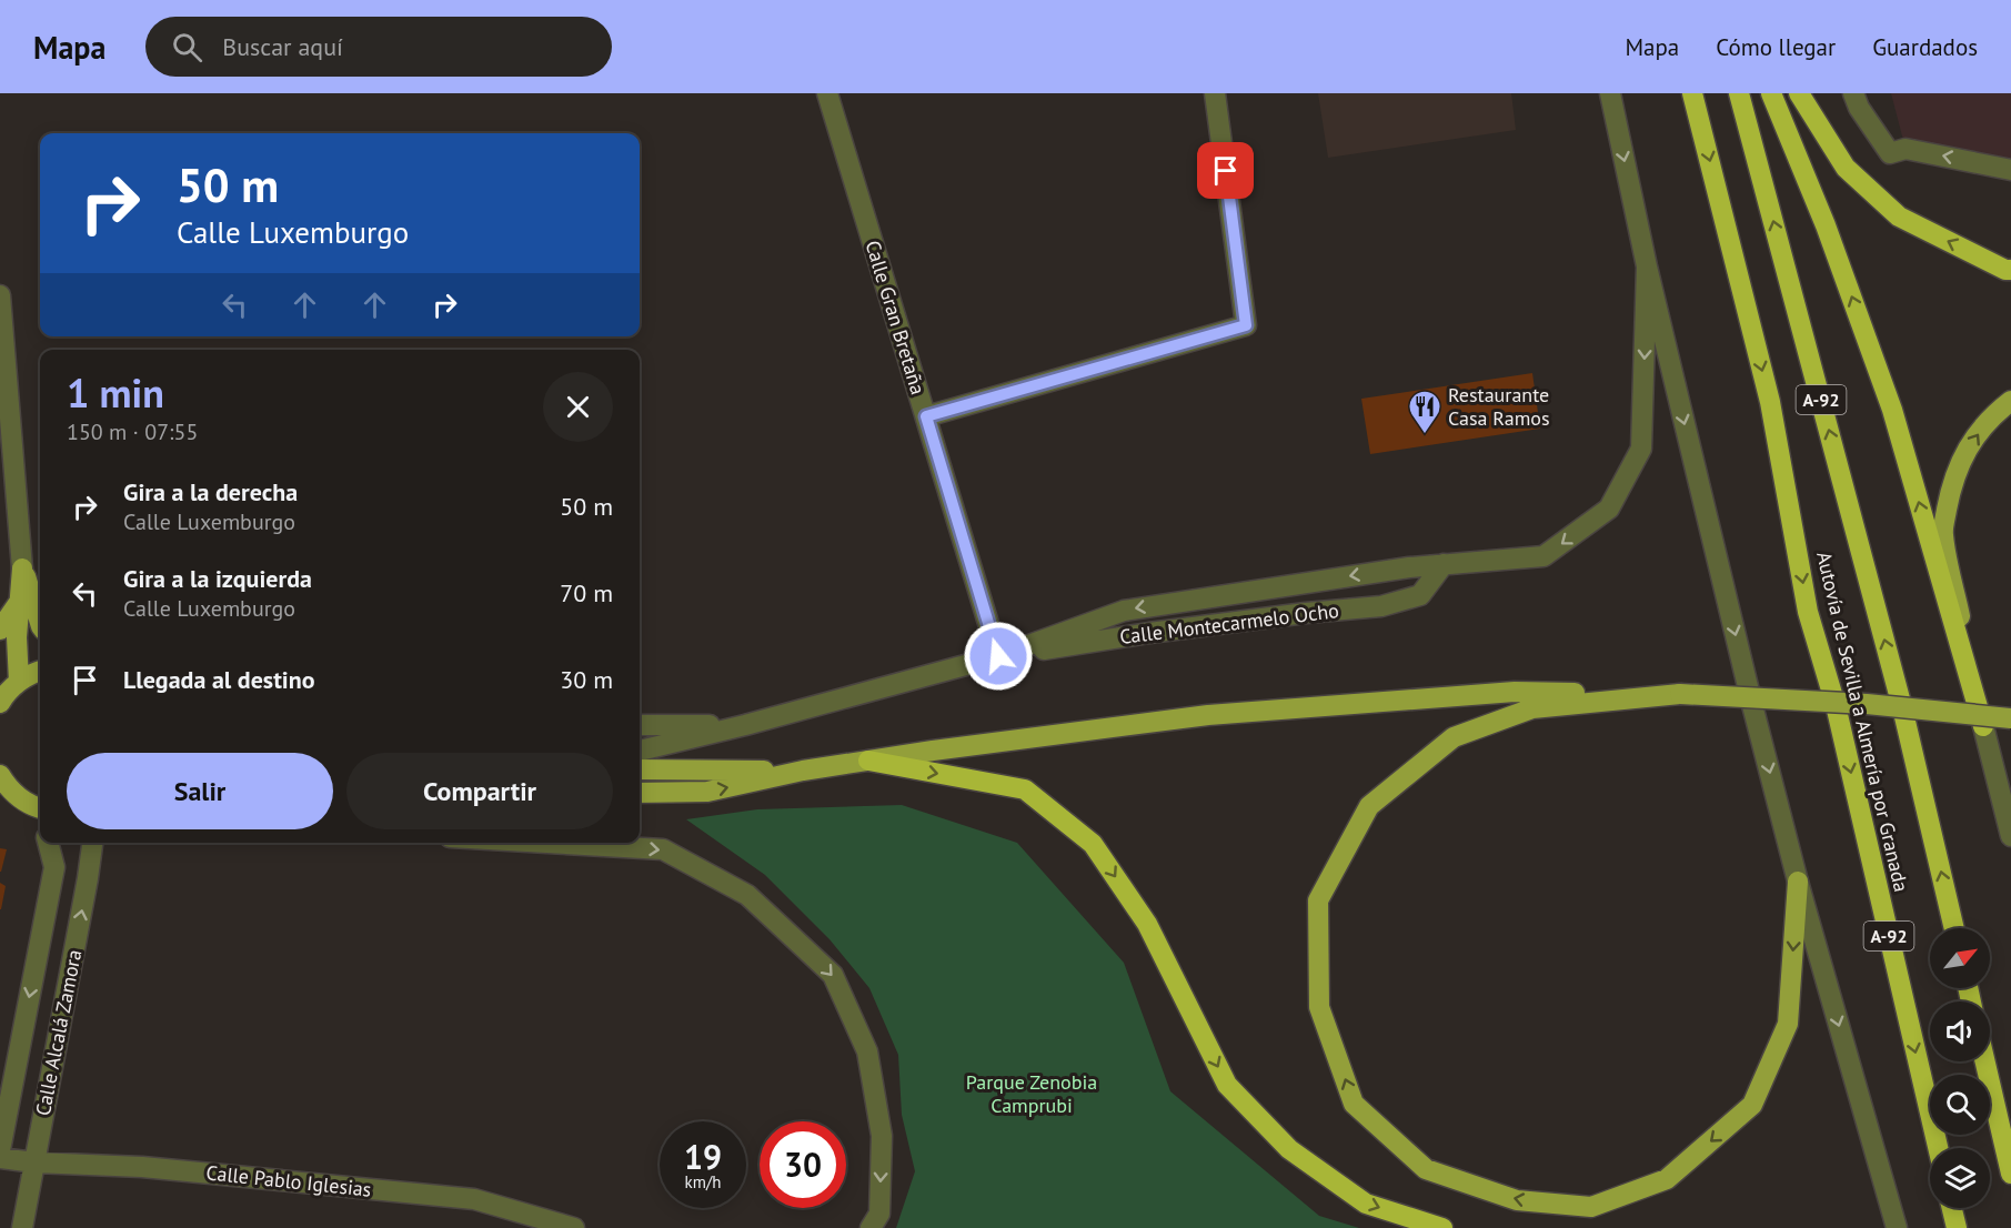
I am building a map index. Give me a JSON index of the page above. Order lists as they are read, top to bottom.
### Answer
{
  "streets": {
    "highway": ["A-92", "Autovía de Sevilla a Almería por Granada"],
    "street": [
      "Calle Gran Bretaña",
      "Calle Montecarmelo Ocho",
      "Calle Alcalá Zamora",
      "Calle Pablo Iglesias"
    ]
  },
  "crossings": [
    ["Calle Gran Bretaña", "Calle Montecarmelo Ocho"],
    ["Calle Alcalá Zamora", "Calle Pablo Iglesias"]
  ],
  "parks": ["Parque Zenobia Camprubi"],
  "places": {
    "restaurant": ["Restaurante Casa Ramos"]
  },
  "north": "top right",
  "page": {
    "header": "Mapa",
    "search": "Buscar aquí",
    "nav": ["Mapa", "Cómo llegar", "Guardados"],
    "turn": ["50 m", "Calle Luxemburgo"],
    "heading": ["1 min", "150 m · 07:55"],
    "list": [
      {
        "name": "Gira a la derecha",
        "note": "Calle Luxemburgo",
        "value": "50 m"
      },
      {
        "name": "Gira a la izquierda",
        "note": "Calle Luxemburgo",
        "value": "70 m"
      },
      {
        "name": "Llegada al destino",
        "value": "30 m"
      }
    ],
    "buttons": ["Salir", "Compartir"],
    "speed": "19 km/h",
    "limit": "30"
  }
}
